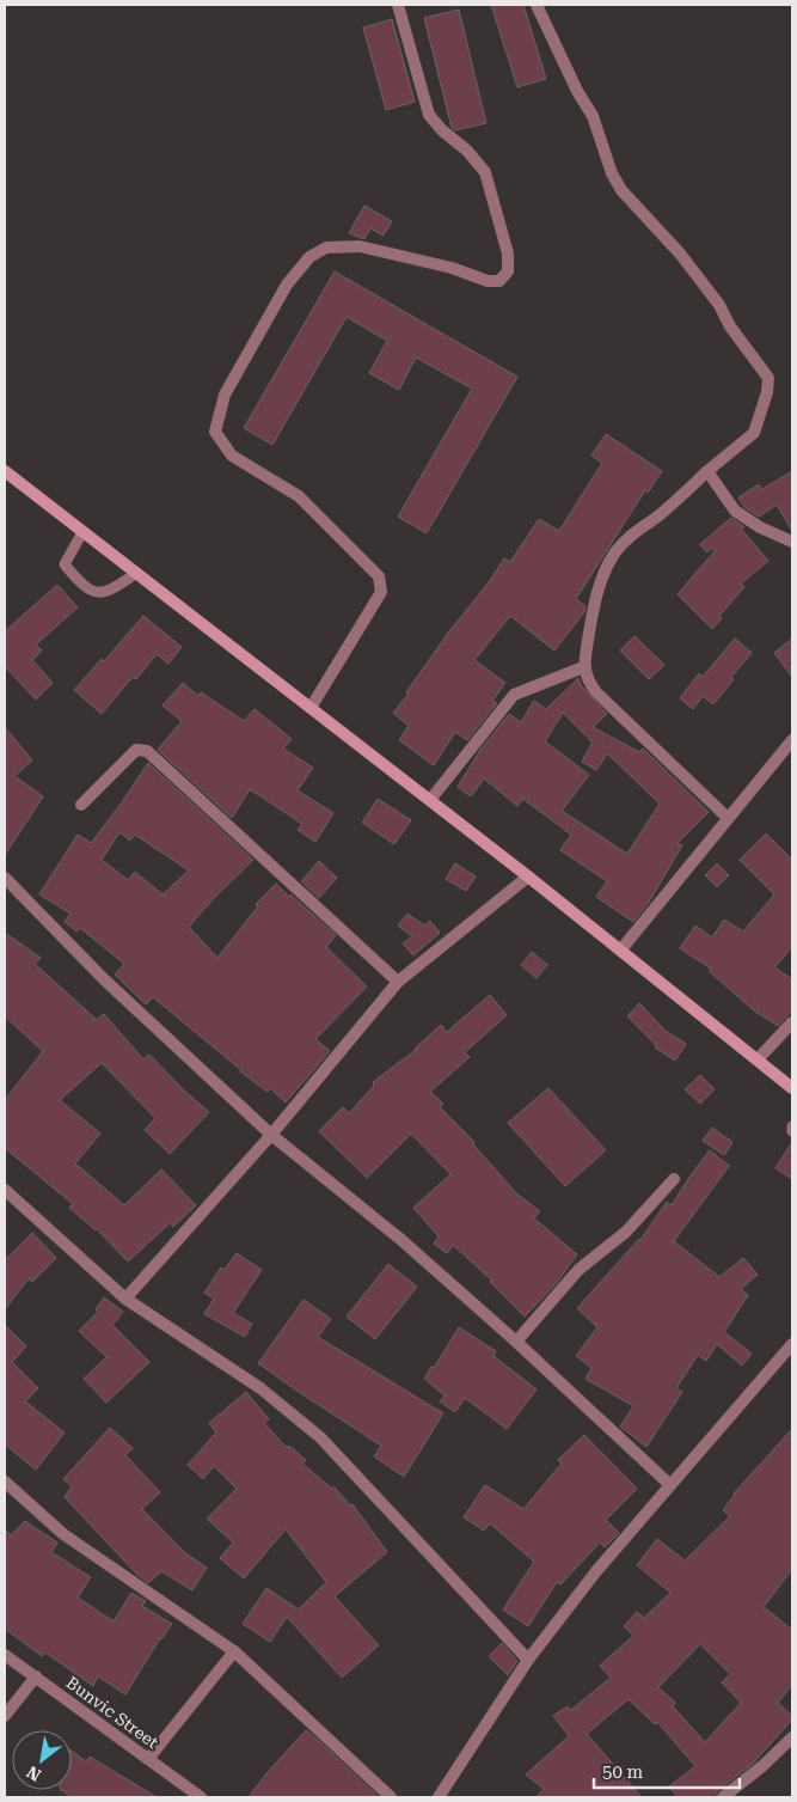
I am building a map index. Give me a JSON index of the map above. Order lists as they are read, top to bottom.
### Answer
{
  "streets": {
    "street": ["Bunvic Street"]
  },
  "scale_bar": "50 m",
  "north": "bottom left"
}
